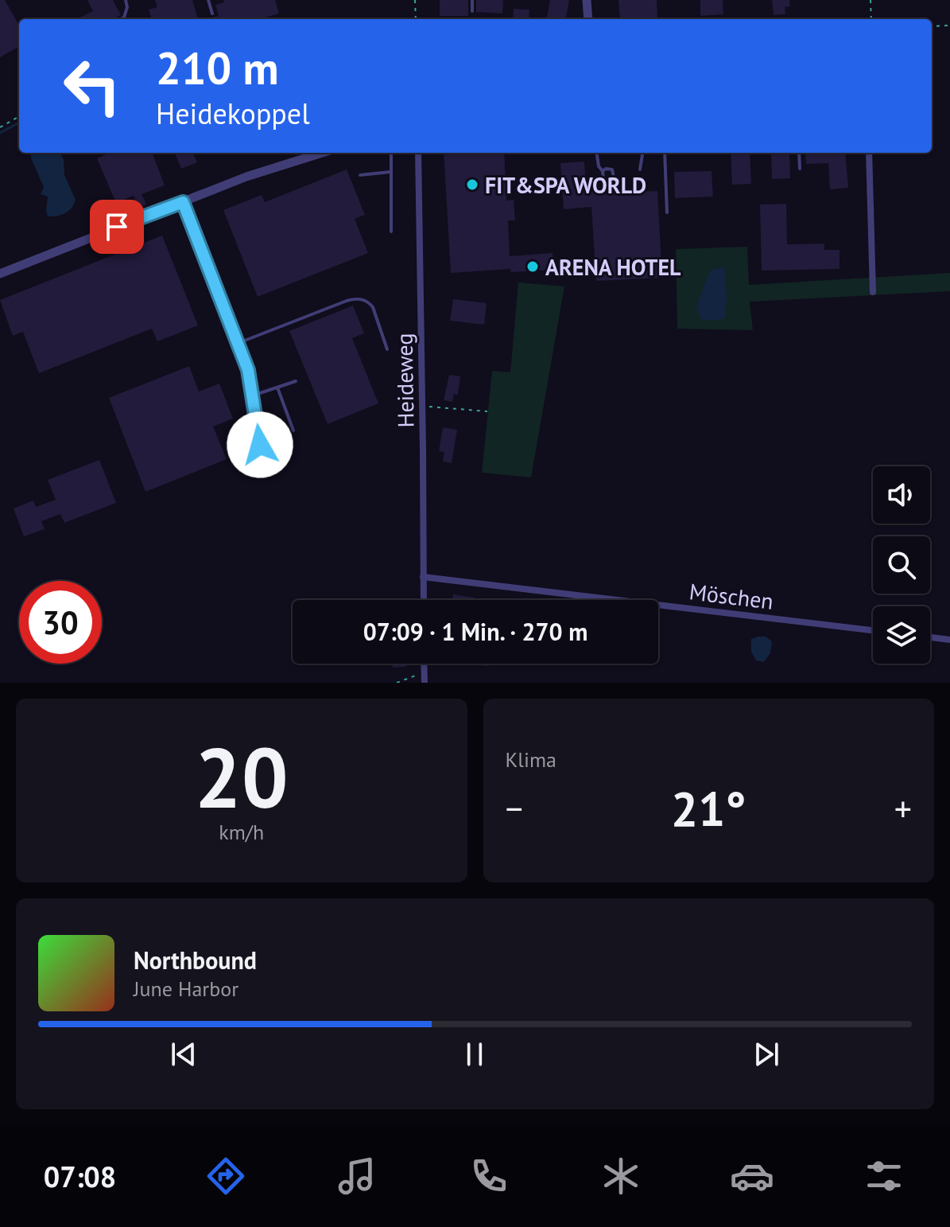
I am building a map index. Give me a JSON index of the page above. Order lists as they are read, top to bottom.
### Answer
{
  "streets": {
    "street": ["Heideweg", "Möschen"]
  },
  "crossings": [
    ["Heideweg", "Möschen"]
  ],
  "places": ["FIT&SPA WORLD", "ARENA HOTEL"],
  "page": {
    "turn": ["210 m", "Heidekoppel"],
    "limit": "30",
    "trip": "07:09 · 1 Min. · 270 m",
    "tile": [
      ["20", "km/h"],
      "Klima"
    ],
    "heat": ["−", "21°", "+"],
    "song": ["Northbound", "June Harbor"],
    "tabs": "07:08"
  }
}
